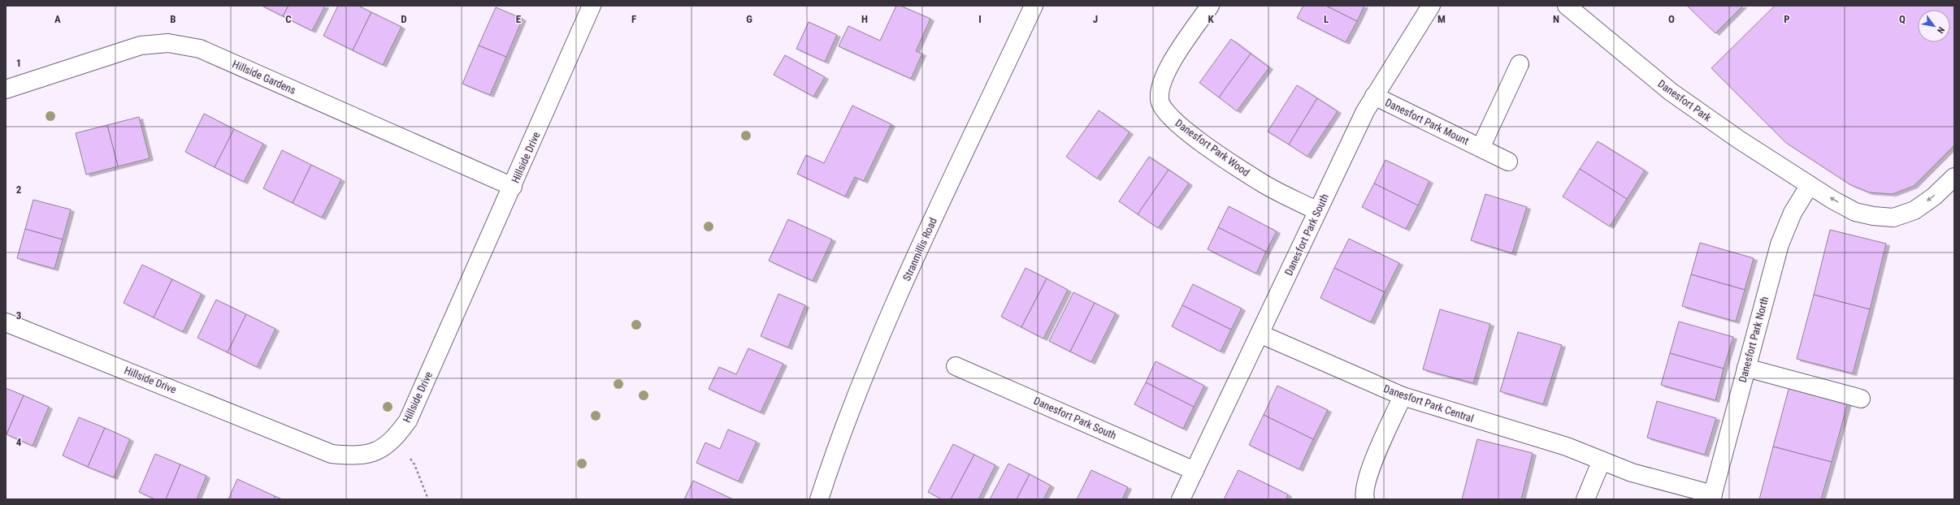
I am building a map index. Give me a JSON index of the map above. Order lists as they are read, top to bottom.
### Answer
{
  "streets": {
    "street": [
      "Hillside Gardens",
      "Danesfort Park",
      "Danesfort Park Mount",
      "Danesfort Park Wood",
      "Hillside Drive",
      "Danesfort Park South",
      "Stranmillis Road",
      "Danesfort Park North",
      "Danesfort Park Central"
    ]
  },
  "crossings": [
    ["Hillside Gardens", "Hillside Drive"],
    ["Danesfort Park", "Danesfort Park North"],
    ["Danesfort Park Mount", "Danesfort Park South"],
    ["Danesfort Park Wood", "Danesfort Park South"],
    ["Danesfort Park South", "Danesfort Park Central"],
    ["Danesfort Park North", "Danesfort Park Central"]
  ],
  "north": "bottom right",
  "grid": {
    "columns": [
      "A",
      "B",
      "C",
      "D",
      "E",
      "F",
      "G",
      "H",
      "I",
      "J",
      "K",
      "L",
      "M",
      "N",
      "O",
      "P",
      "Q"
    ],
    "rows": [
      "1",
      "2",
      "3",
      "4"
    ]
  }
}
